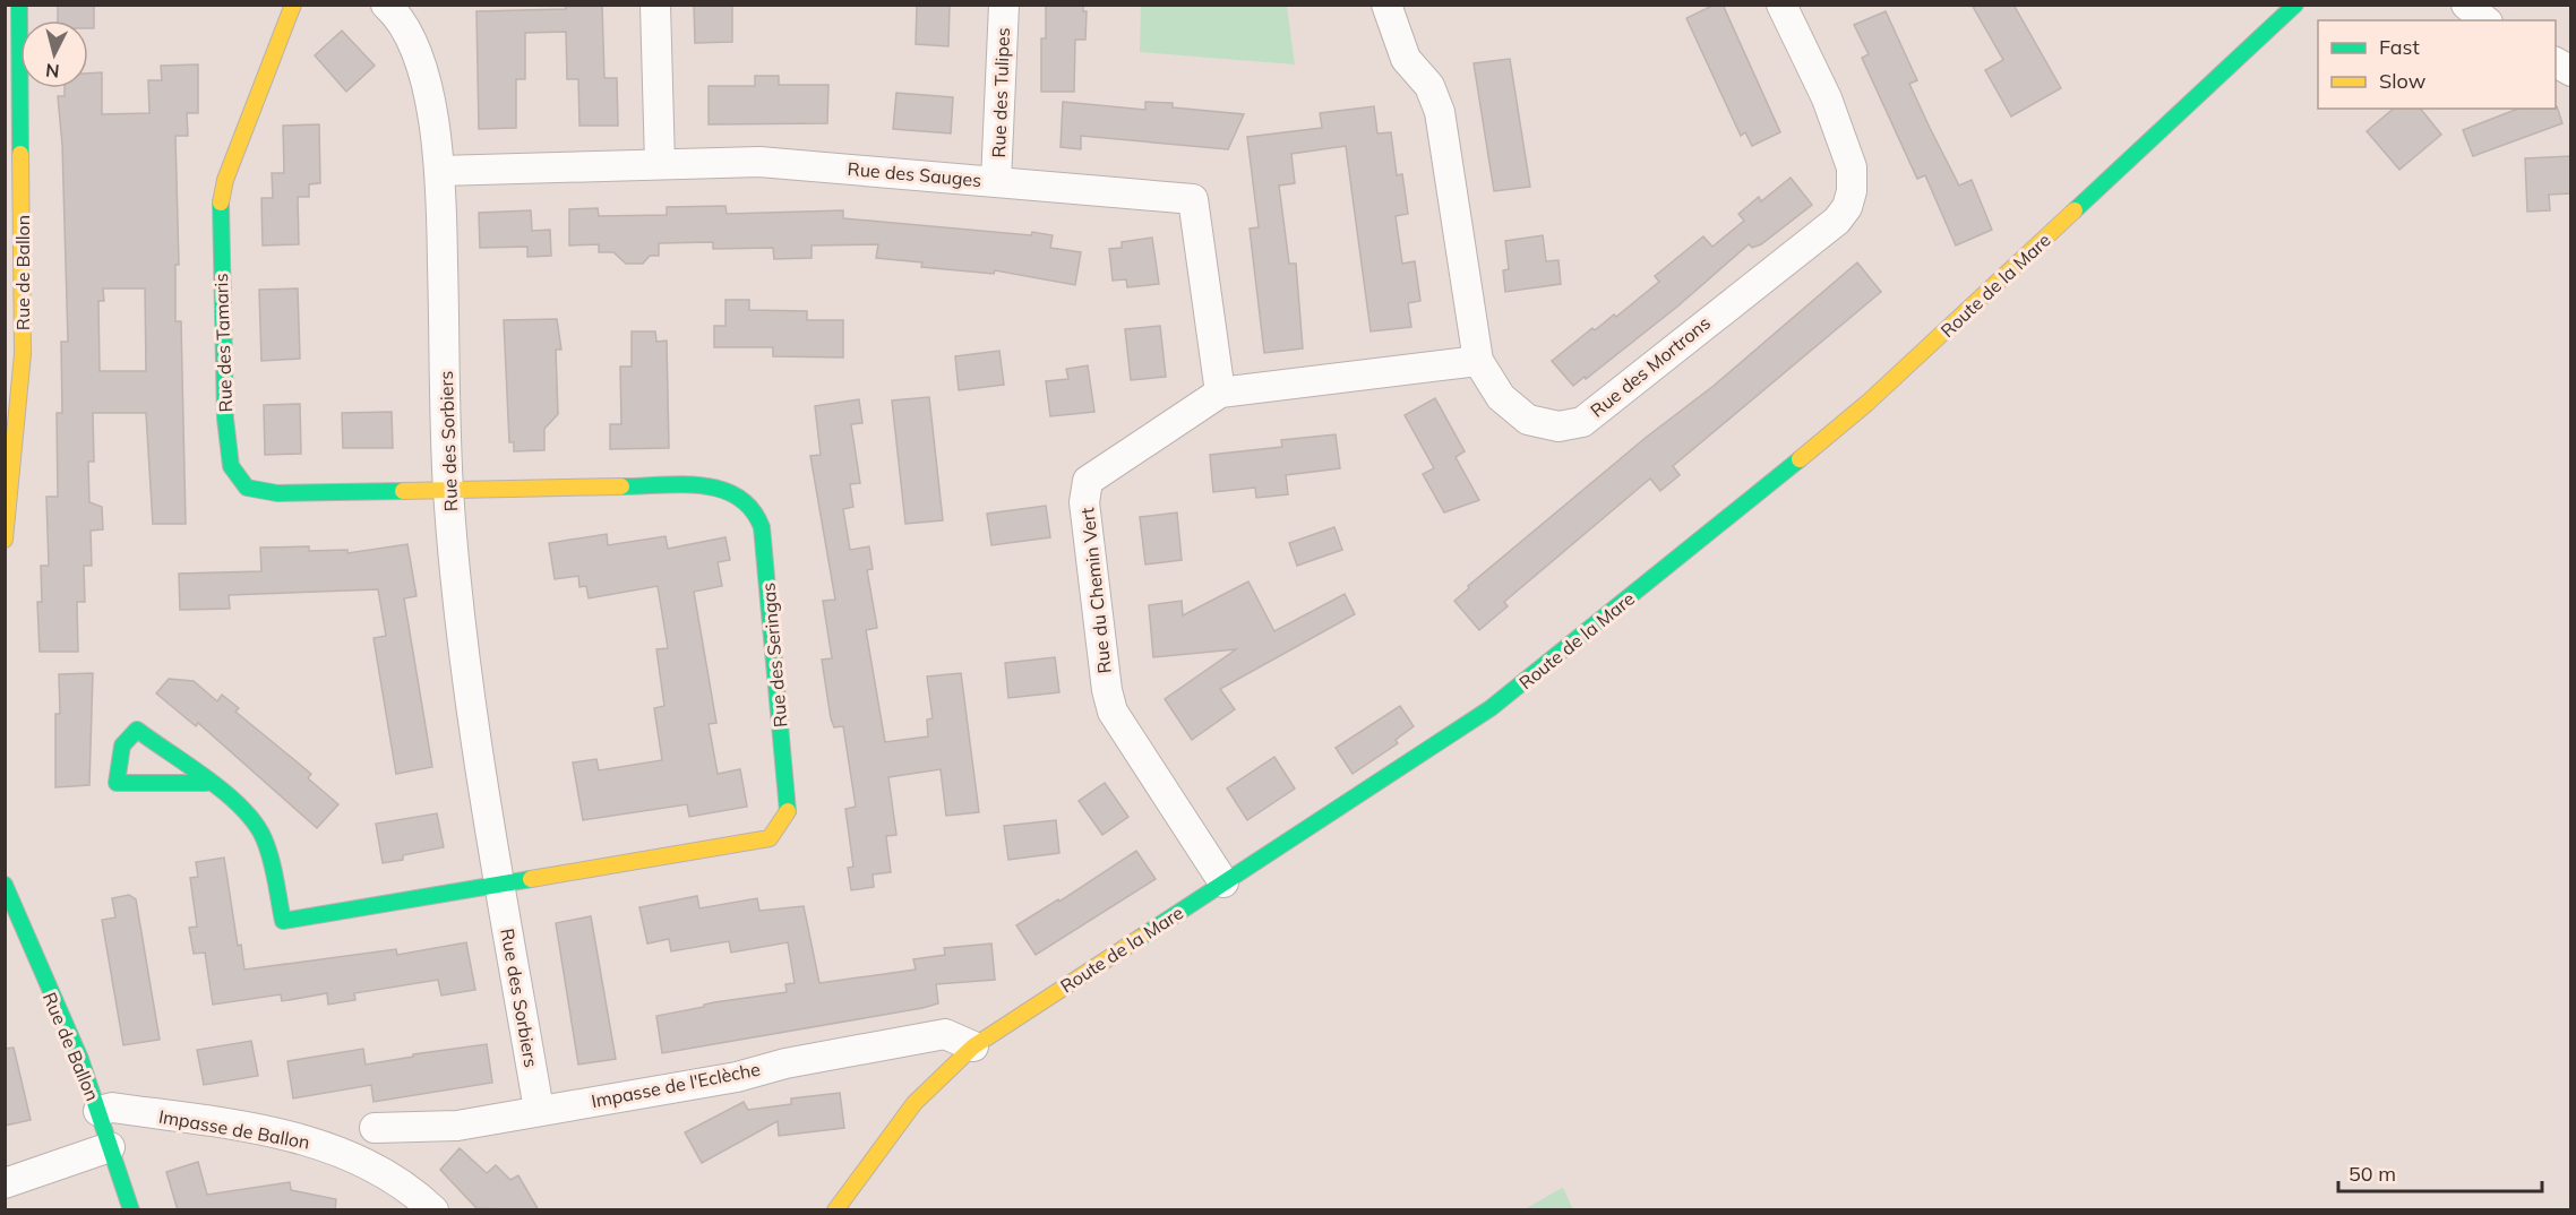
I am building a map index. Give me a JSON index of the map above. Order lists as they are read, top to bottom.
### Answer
{
  "streets": {
    "street": [
      "Rue des Tulipes",
      "Rue des Sauges",
      "Rue de Ballon",
      "Route de la Mare",
      "Rue des Tamaris",
      "Rue des Mortrons",
      "Rue des Sorbiers",
      "Rue du Chemin Vert",
      "Rue des Seringas",
      "Impasse de l'Eclèche",
      "Impasse de Ballon"
    ]
  },
  "crossings": [
    ["Rue des Tulipes", "Rue des Sauges"],
    ["Rue des Sauges", "Rue des Sorbiers"],
    ["Rue des Sauges", "Rue du Chemin Vert"],
    ["Rue de Ballon", "Impasse de Ballon"],
    ["Route de la Mare", "Rue du Chemin Vert"],
    ["Route de la Mare", "Impasse de l'Eclèche"],
    ["Rue des Tamaris", "Rue des Sorbiers"],
    ["Rue des Tamaris", "Rue des Seringas"],
    ["Rue des Mortrons", "Rue du Chemin Vert"],
    ["Rue des Sorbiers", "Rue des Seringas"],
    ["Rue des Sorbiers", "Impasse de l'Eclèche"]
  ],
  "legend": ["Fast", "Slow"],
  "scale_bar": "50 m",
  "north": "bottom"
}
